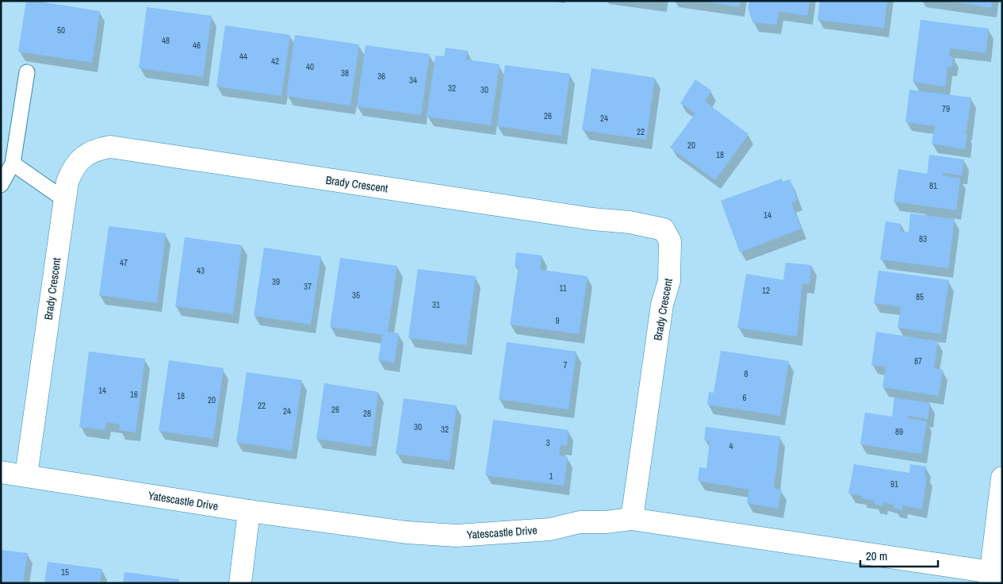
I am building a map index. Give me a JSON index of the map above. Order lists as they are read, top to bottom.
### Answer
{
  "streets": {
    "street": ["Brady Crescent", "Yatescastle Drive"]
  },
  "crossings": [
    ["Brady Crescent", "Yatescastle Drive"]
  ],
  "house_numbers": [
    "50",
    "48",
    "46",
    "44",
    "42",
    "40",
    "38",
    "36",
    "34",
    "32",
    "30",
    "79",
    "26",
    "24",
    "22",
    "20",
    "18",
    "81",
    "14",
    "83",
    "47",
    "43",
    "39",
    "37",
    "11",
    "12",
    "35",
    "85",
    "31",
    "9",
    "87",
    "7",
    "8",
    "14",
    "16",
    "18",
    "6",
    "20",
    "22",
    "26",
    "24",
    "28",
    "30",
    "32",
    "89",
    "3",
    "4",
    "1",
    "91",
    "15"
  ],
  "scale_bar": "20 m"
}
